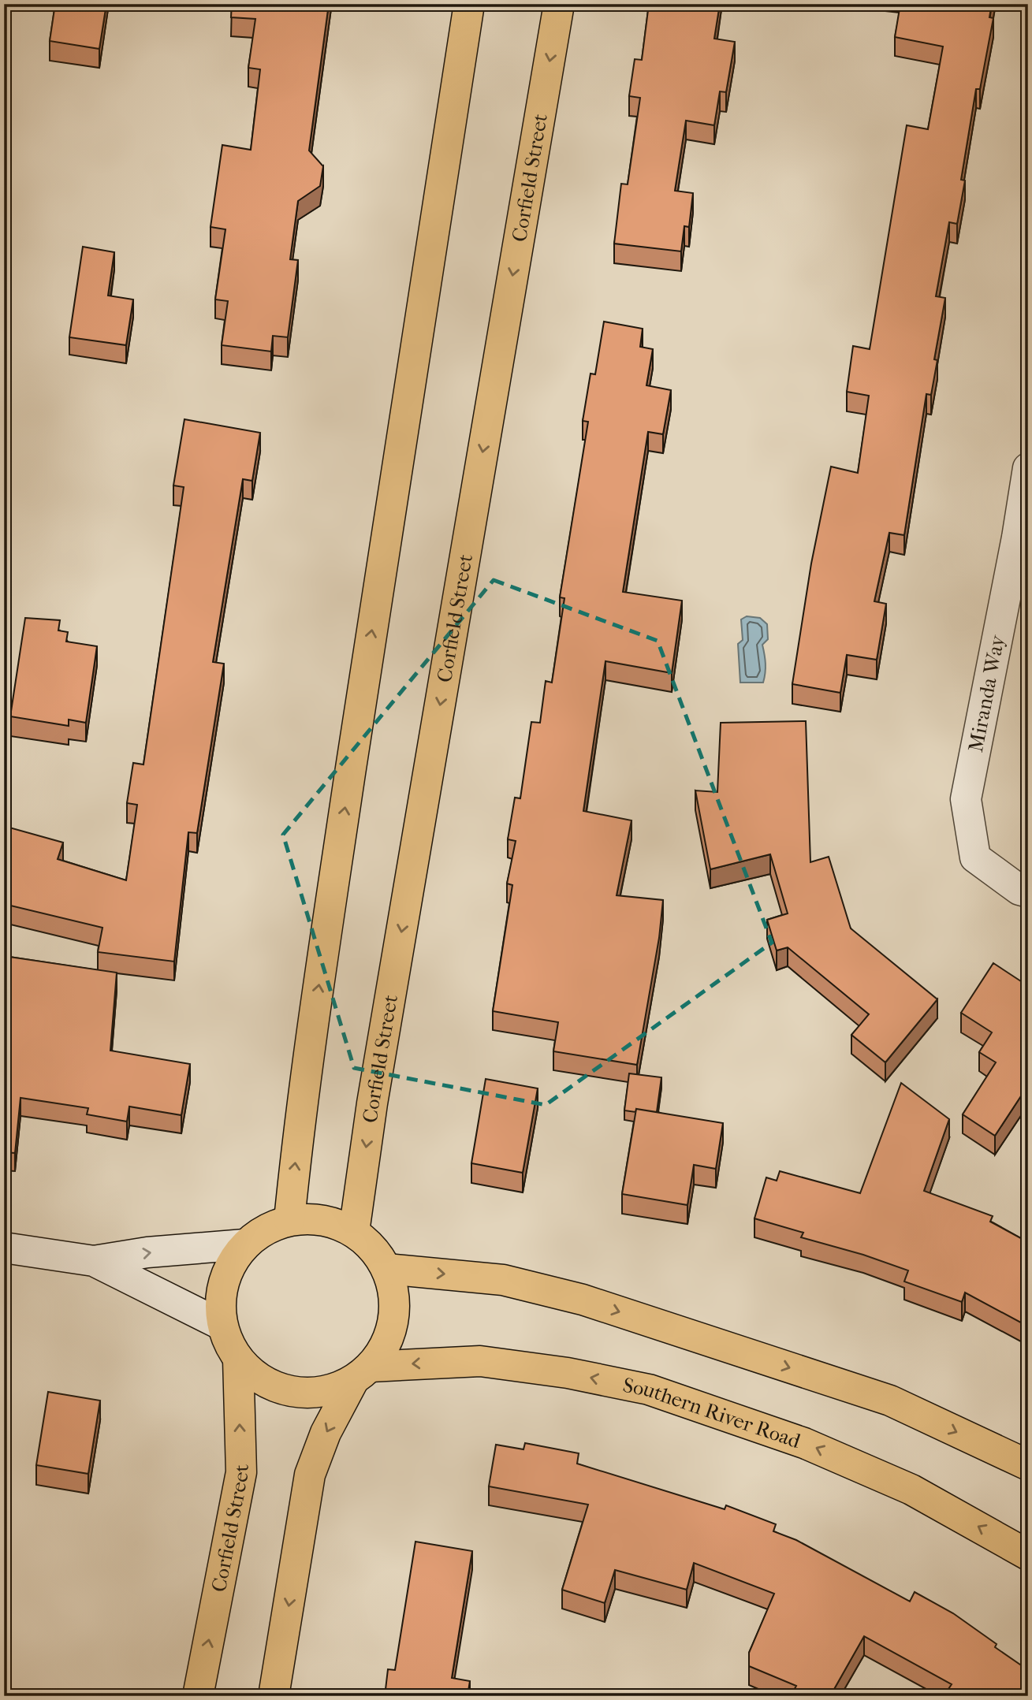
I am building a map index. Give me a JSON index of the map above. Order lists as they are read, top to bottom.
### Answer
{
  "streets": {
    "main road": ["Corfield Street", "Southern River Road"],
    "street": ["Miranda Way"]
  },
  "crossings": [
    ["Corfield Street", "Southern River Road"]
  ]
}
